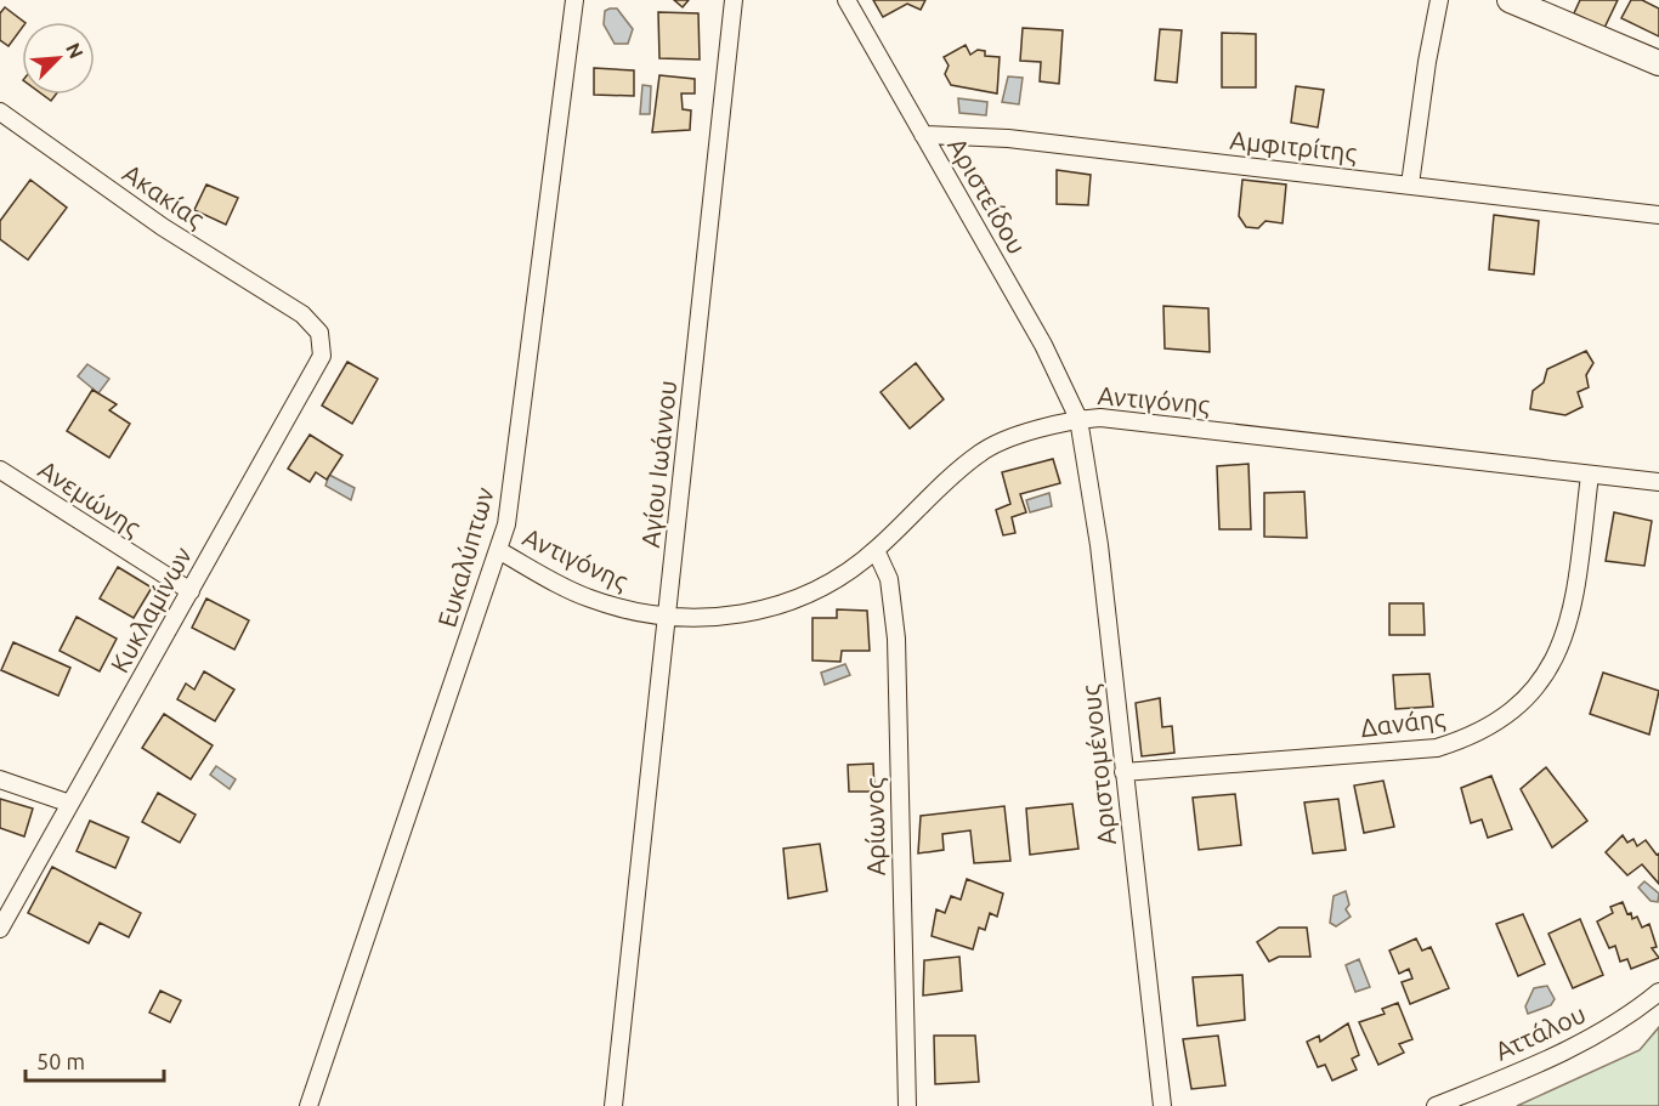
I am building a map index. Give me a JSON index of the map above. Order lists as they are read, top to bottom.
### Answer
{
  "streets": {
    "street": [
      "Αμφιτρίτης",
      "Ακακίας",
      "Αριστείδου",
      "Αντιγόνης",
      "Αγίου Ιωάννου",
      "Ανεμώνης",
      "Ευκαλύπτων",
      "Κυκλαμίνων",
      "Δανάης",
      "Αριστομένους",
      "Αρίωνος",
      "Αττάλου"
    ]
  },
  "crossings": [
    ["Αμφιτρίτης", "Αριστείδου"],
    ["Ακακίας", "Κυκλαμίνων"],
    ["Αριστείδου", "Αντιγόνης"],
    ["Αριστείδου", "Αριστομένους"],
    ["Αντιγόνης", "Αγίου Ιωάννου"],
    ["Αντιγόνης", "Ευκαλύπτων"],
    ["Αντιγόνης", "Δανάης"],
    ["Αντιγόνης", "Αριστομένους"],
    ["Αντιγόνης", "Αρίωνος"],
    ["Ανεμώνης", "Κυκλαμίνων"],
    ["Δανάης", "Αριστομένους"]
  ],
  "scale_bar": "50 m",
  "north": "top right"
}
